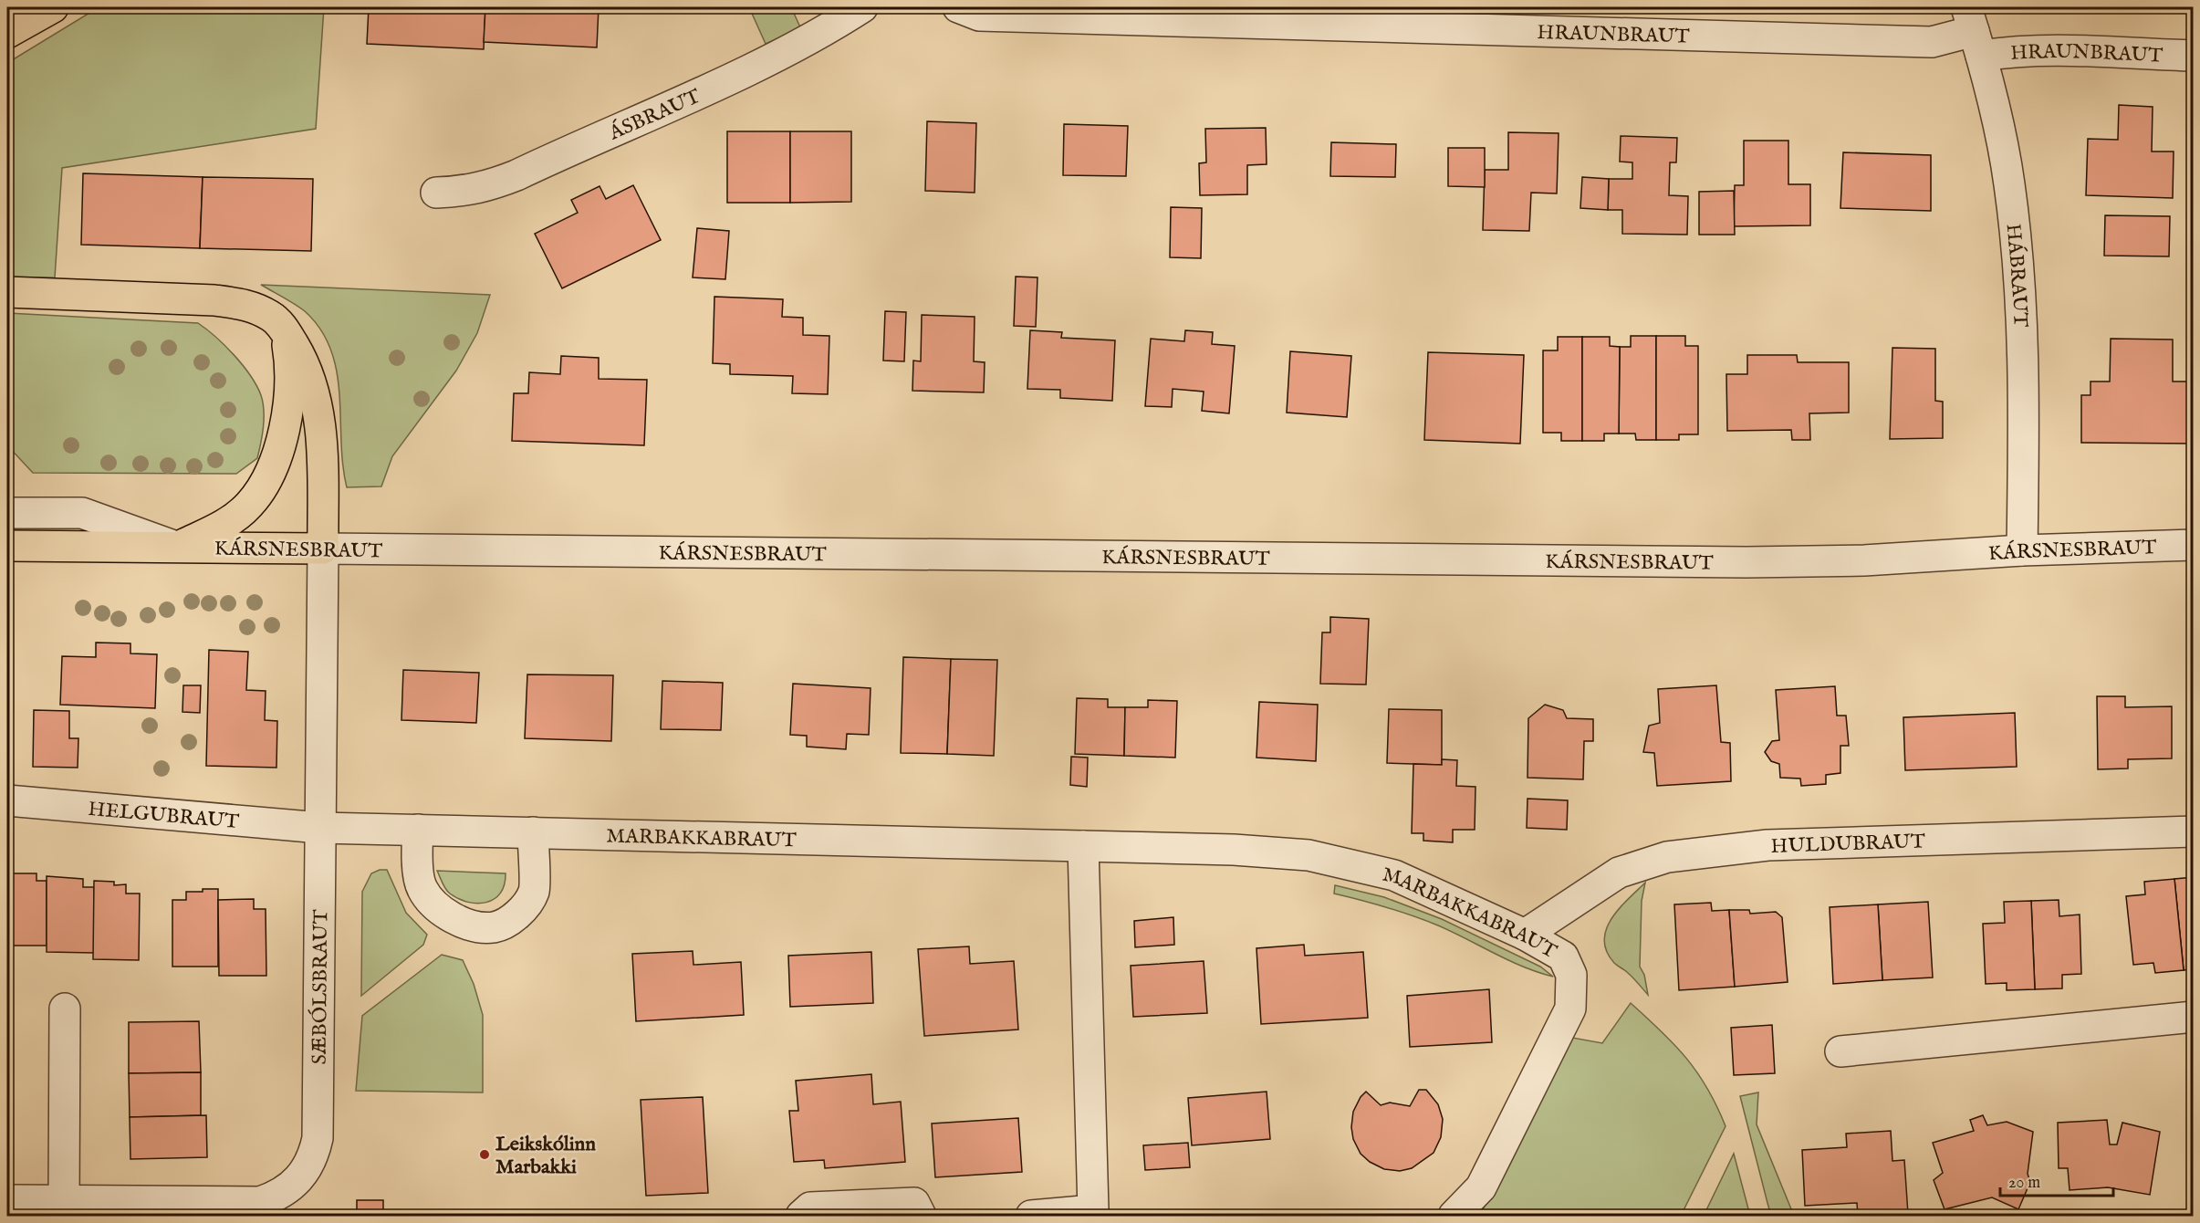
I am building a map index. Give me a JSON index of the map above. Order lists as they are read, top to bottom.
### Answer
{
  "streets": {
    "main road": ["KÁRSNESBRAUT"],
    "street": [
      "HRAUNBRAUT",
      "ÁSBRAUT",
      "HÁBRAUT",
      "HELGUBRAUT",
      "MARBAKKABRAUT",
      "HULDUBRAUT",
      "SÆBÓLSBRAUT"
    ]
  },
  "crossings": [
    ["HRAUNBRAUT", "HÁBRAUT"],
    ["HÁBRAUT", "KÁRSNESBRAUT"],
    ["KÁRSNESBRAUT", "SÆBÓLSBRAUT"],
    ["HELGUBRAUT", "MARBAKKABRAUT"],
    ["HELGUBRAUT", "SÆBÓLSBRAUT"],
    ["MARBAKKABRAUT", "HULDUBRAUT"],
    ["MARBAKKABRAUT", "SÆBÓLSBRAUT"]
  ],
  "places": ["Leikskólinn Marbakki"],
  "scale_bar": "20 m"
}
